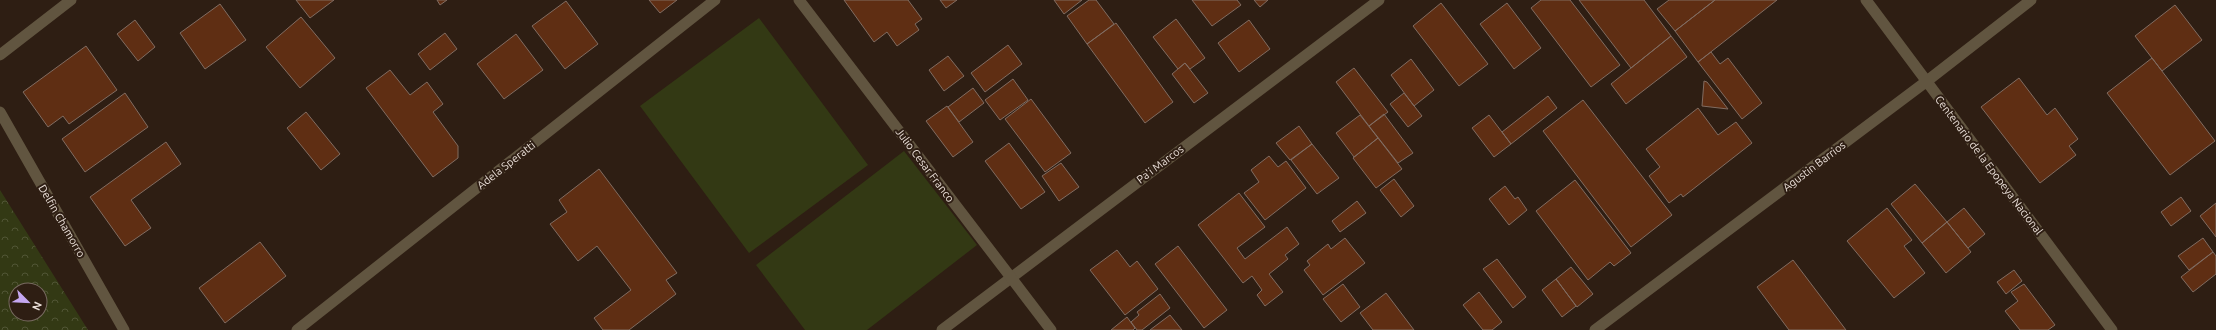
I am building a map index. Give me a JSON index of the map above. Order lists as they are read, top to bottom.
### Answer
{
  "streets": {
    "street": [
      "Pa'i Marcos",
      "Adela Speratti",
      "Julio Cesar Franco",
      "Centenario de la Epopeya Nacional",
      "Agustin Barrios",
      "Delfin Chamorro"
    ]
  },
  "crossings": [
    ["Pa'i Marcos", "Julio Cesar Franco"],
    ["Centenario de la Epopeya Nacional", "Agustin Barrios"]
  ],
  "north": "bottom right"
}
